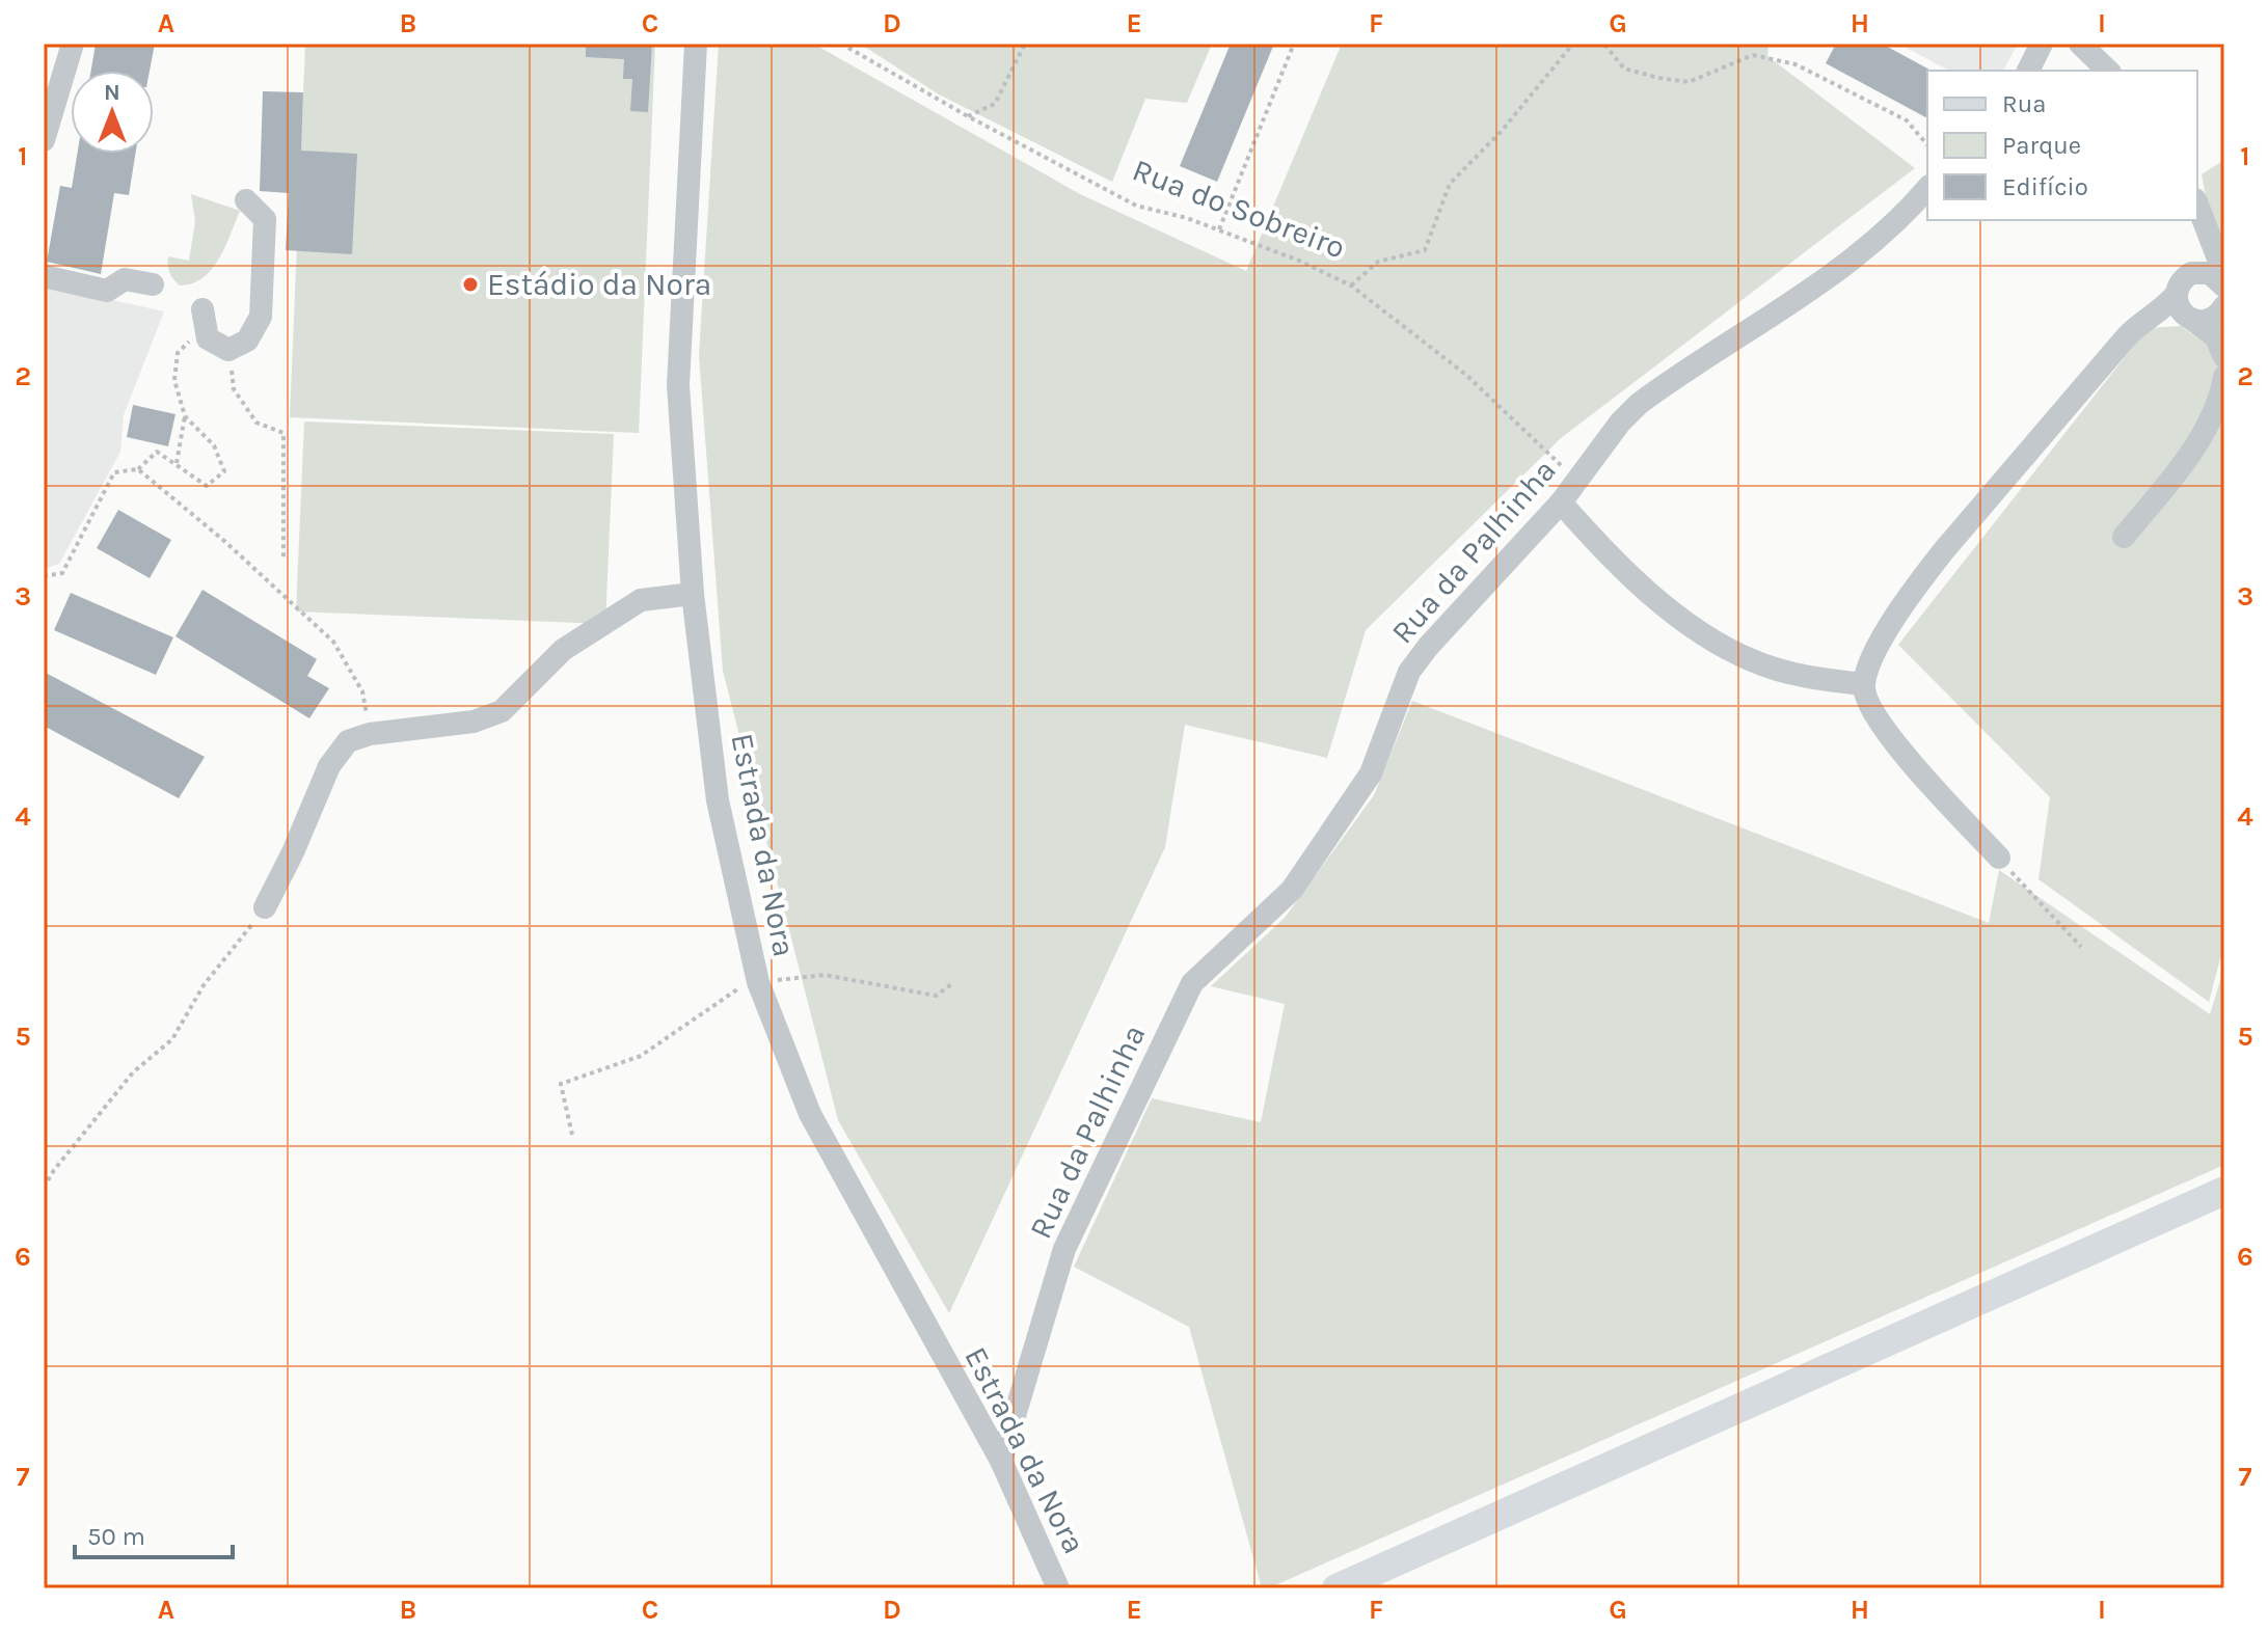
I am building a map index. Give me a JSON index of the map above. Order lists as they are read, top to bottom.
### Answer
{
  "streets": {
    "street": ["Rua da Palhinha", "Estrada da Nora"],
    "path": ["Rua do Sobreiro"]
  },
  "crossings": [
    ["Rua do Sobreiro", "Rua da Palhinha"],
    ["Rua da Palhinha", "Estrada da Nora"]
  ],
  "places": ["Estádio da Nora"],
  "legend": ["Rua", "Parque", "Edifício"],
  "scale_bar": "50 m",
  "north": "top",
  "grid": {
    "columns": [
      "A",
      "B",
      "C",
      "D",
      "E",
      "F",
      "G",
      "H",
      "I"
    ],
    "rows": [
      "1",
      "2",
      "3",
      "4",
      "5",
      "6",
      "7"
    ]
  }
}
